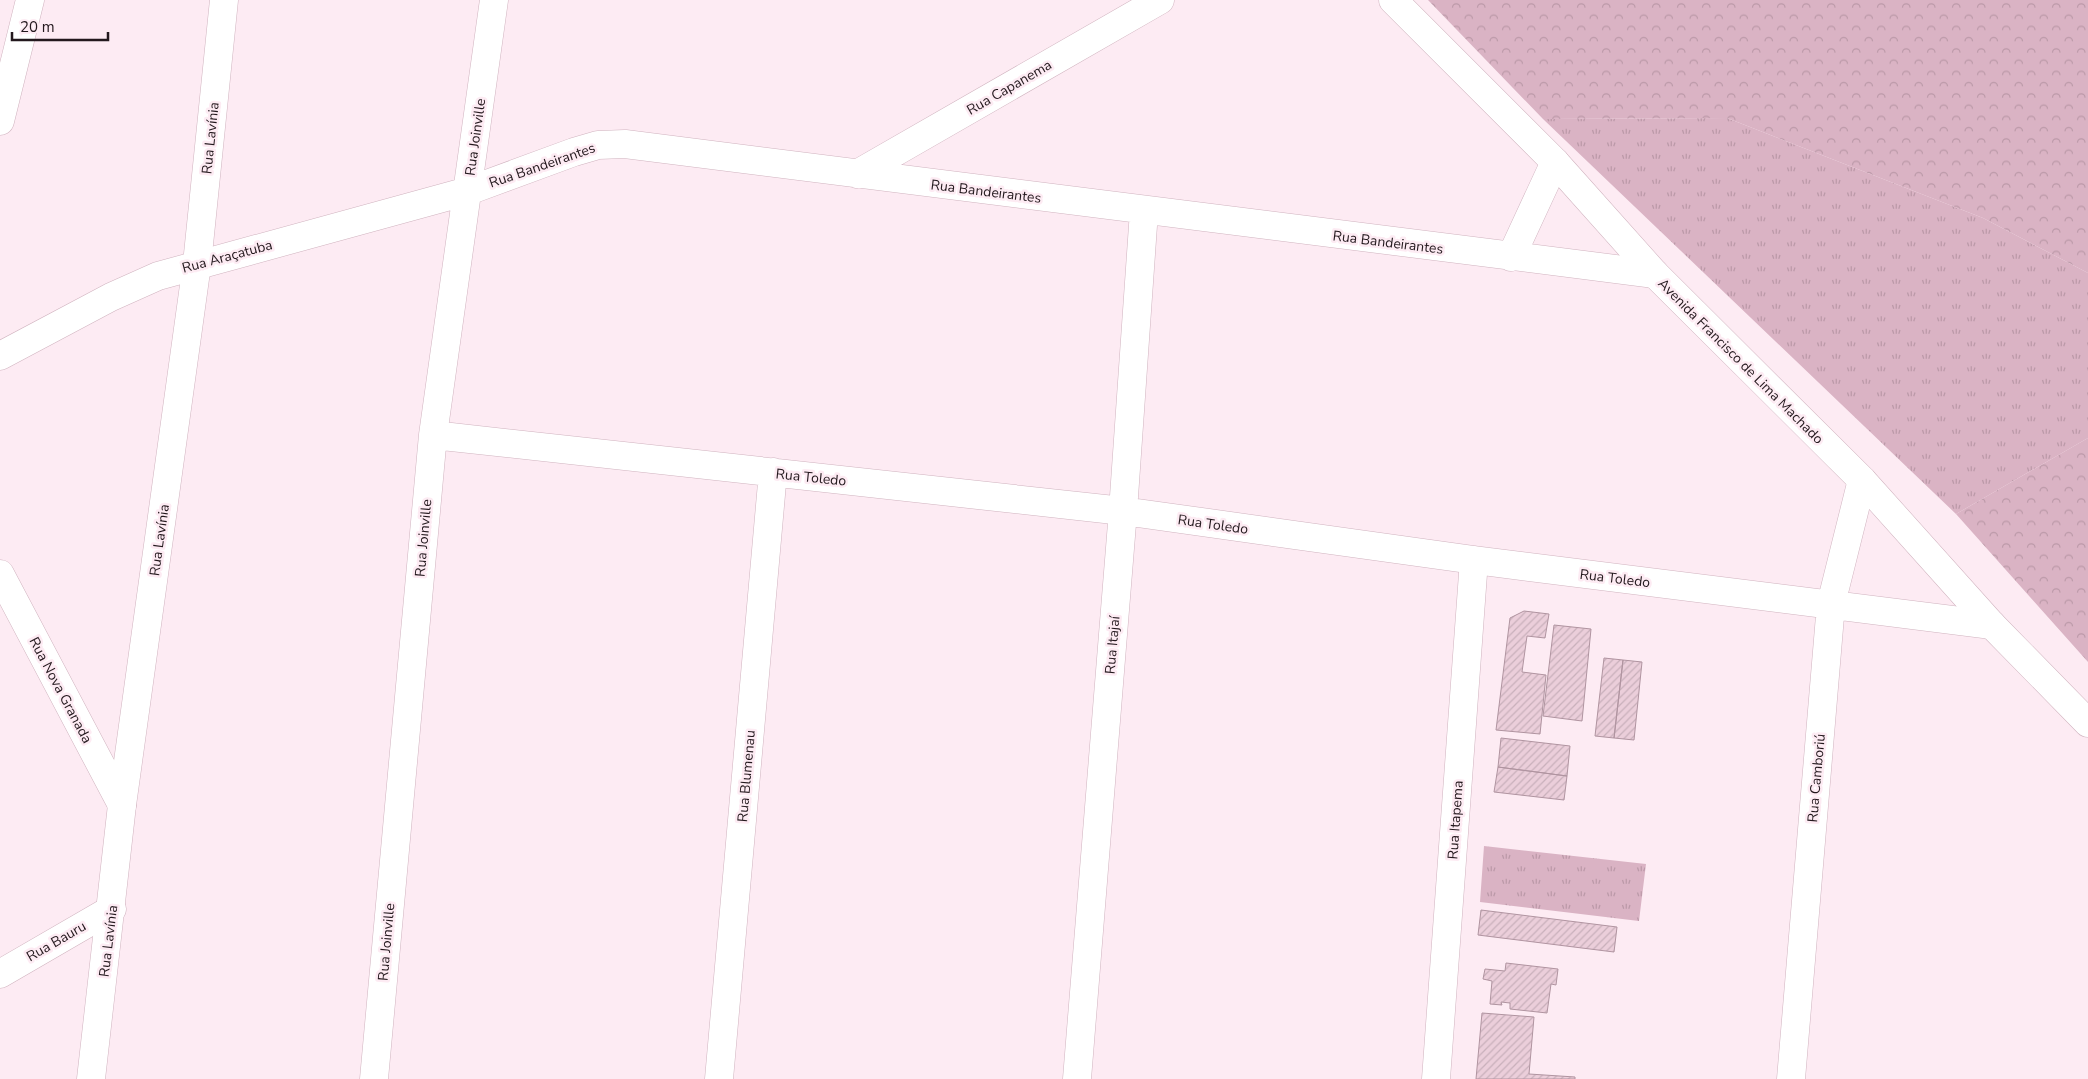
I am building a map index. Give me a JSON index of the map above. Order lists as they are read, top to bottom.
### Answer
{
  "streets": {
    "street": [
      "Rua Capanema",
      "Rua Joinville",
      "Rua Lavínia",
      "Rua Bandeirantes",
      "Rua Araçatuba",
      "Avenida Francisco de Lima Machado",
      "Rua Toledo",
      "Rua Itajaí",
      "Rua Nova Granada",
      "Rua Blumenau",
      "Rua Camboriú",
      "Rua Itapema",
      "Rua Bauru"
    ]
  },
  "crossings": [
    ["Rua Capanema", "Rua Bandeirantes"],
    ["Rua Joinville", "Rua Bandeirantes"],
    ["Rua Joinville", "Rua Araçatuba"],
    ["Rua Joinville", "Rua Toledo"],
    ["Rua Lavínia", "Rua Araçatuba"],
    ["Rua Lavínia", "Rua Nova Granada"],
    ["Rua Lavínia", "Rua Bauru"],
    ["Rua Bandeirantes", "Rua Araçatuba"],
    ["Rua Bandeirantes", "Avenida Francisco de Lima Machado"],
    ["Rua Bandeirantes", "Rua Itajaí"],
    ["Avenida Francisco de Lima Machado", "Rua Toledo"],
    ["Avenida Francisco de Lima Machado", "Rua Camboriú"],
    ["Rua Toledo", "Rua Itajaí"],
    ["Rua Toledo", "Rua Blumenau"],
    ["Rua Toledo", "Rua Camboriú"],
    ["Rua Toledo", "Rua Itapema"]
  ],
  "scale_bar": "20 m"
}
